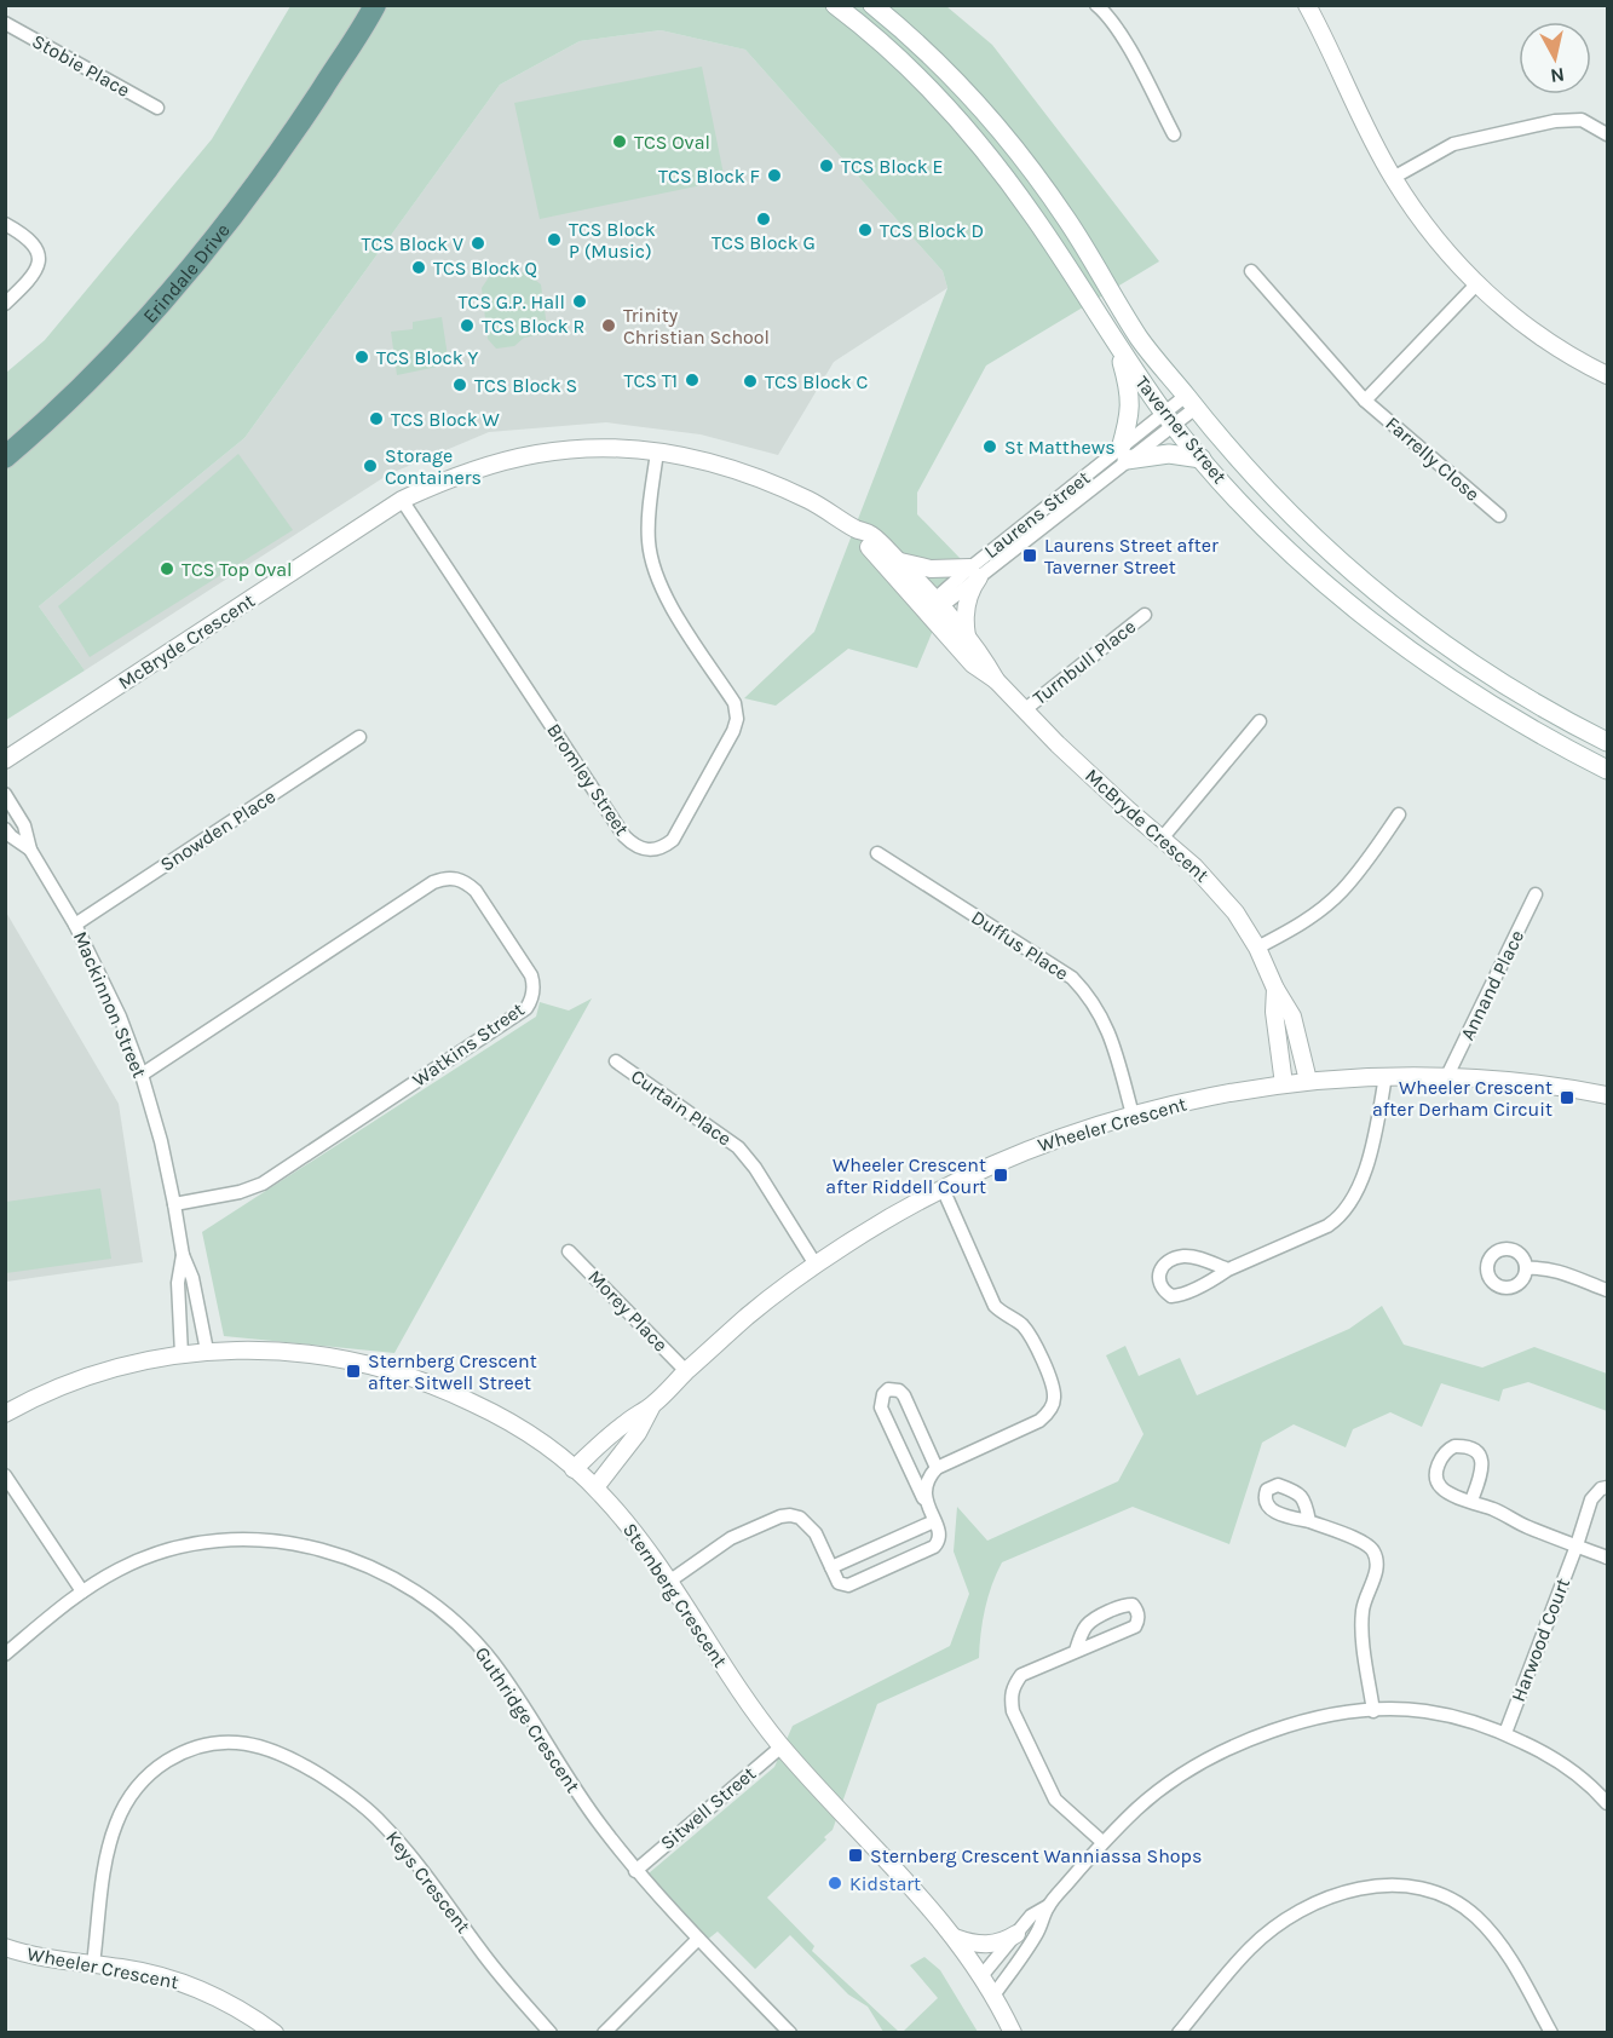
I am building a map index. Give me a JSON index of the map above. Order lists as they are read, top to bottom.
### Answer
{
  "streets": {
    "main road": ["Erindale Drive", "Taverner Street"],
    "street": [
      "Stobie Place",
      "Farrelly Close",
      "Laurens Street",
      "McBryde Crescent",
      "Turnbull Place",
      "Bromley Street",
      "Snowden Place",
      "Duffus Place",
      "Annand Place",
      "Mackinnon Street",
      "Watkins Street",
      "Curtain Place",
      "Wheeler Crescent",
      "Morey Place",
      "Sternberg Crescent",
      "Harwood Court",
      "Guthridge Crescent",
      "Sitwell Street",
      "Keys Crescent"
    ]
  },
  "crossings": [
    ["Taverner Street", "Laurens Street"],
    ["Laurens Street", "McBryde Crescent"],
    ["McBryde Crescent", "Turnbull Place"],
    ["McBryde Crescent", "Bromley Street"],
    ["McBryde Crescent", "Wheeler Crescent"],
    ["Snowden Place", "Mackinnon Street"],
    ["Duffus Place", "Wheeler Crescent"],
    ["Annand Place", "Wheeler Crescent"],
    ["Mackinnon Street", "Watkins Street"],
    ["Mackinnon Street", "Sternberg Crescent"],
    ["Curtain Place", "Wheeler Crescent"],
    ["Wheeler Crescent", "Morey Place"],
    ["Wheeler Crescent", "Sternberg Crescent"],
    ["Wheeler Crescent", "Keys Crescent"],
    ["Sternberg Crescent", "Sitwell Street"],
    ["Guthridge Crescent", "Sitwell Street"]
  ],
  "places": {
    "other": [
      "TCS Oval",
      "TCS Block E",
      "TCS Block F",
      "TCS Block G",
      "TCS Block D",
      "TCS Block P (Music)",
      "TCS Block V",
      "TCS Block Q",
      "TCS G.P. Hall",
      "TCS Block R",
      "Trinity Christian School",
      "TCS Block Y",
      "TCS T1",
      "TCS Block C",
      "TCS Block S",
      "TCS Block W",
      "St Matthews",
      "Storage Containers",
      "TCS Top Oval",
      "Kidstart"
    ],
    "transit": [
      "Laurens Street after Taverner Street",
      "Wheeler Crescent after Derham Circuit",
      "Wheeler Crescent after Riddell Court",
      "Sternberg Crescent after Sitwell Street",
      "Sternberg Crescent Wanniassa Shops"
    ]
  },
  "north": "bottom"
}
